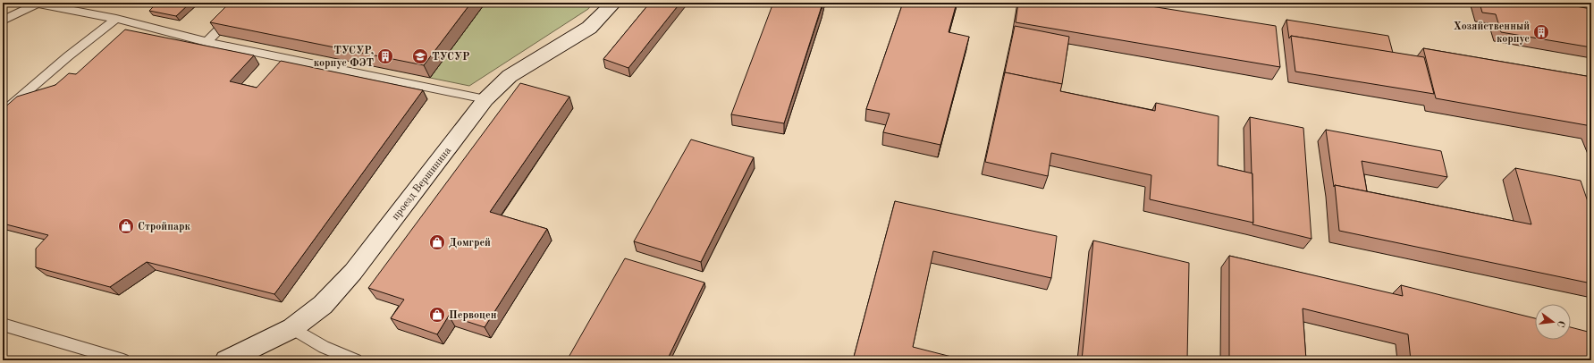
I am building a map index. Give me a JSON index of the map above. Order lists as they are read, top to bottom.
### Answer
{
  "streets": {
    "street": ["проезд Вершинина"]
  },
  "places": {
    "building": ["Хозяйственный корпус", "ТУСУР, корпус ФЭТ"],
    "school or university": ["ТУСУР"],
    "shop": ["Стройпарк", "Домгрей", "Первоцен"]
  },
  "north": "right"
}
